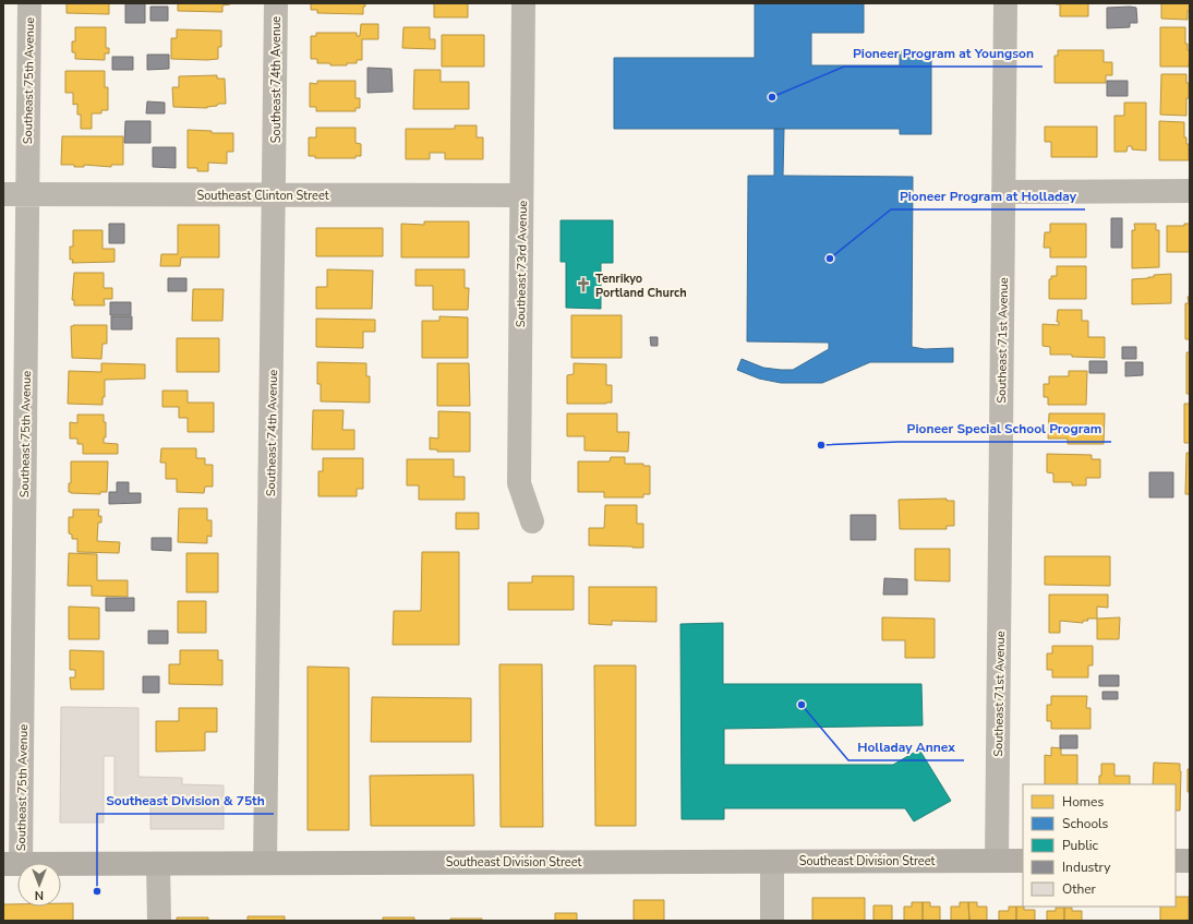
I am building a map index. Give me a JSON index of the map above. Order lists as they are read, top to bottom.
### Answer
{
  "streets": {
    "main road": ["Southeast Division Street"],
    "street": [
      "Southeast 74th Avenue",
      "Southeast 75th Avenue",
      "Southeast Clinton Street",
      "Southeast 73rd Avenue",
      "Southeast 71st Avenue"
    ]
  },
  "crossings": [
    ["Southeast 74th Avenue", "Southeast Clinton Street"],
    ["Southeast 74th Avenue", "Southeast Division Street"],
    ["Southeast 75th Avenue", "Southeast Clinton Street"],
    ["Southeast 75th Avenue", "Southeast Division Street"],
    ["Southeast Clinton Street", "Southeast 73rd Avenue"],
    ["Southeast 71st Avenue", "Southeast Division Street"]
  ],
  "places": {
    "other": [
      "Pioneer Program at Youngson",
      "Pioneer Program at Holladay",
      "Pioneer Special School Program",
      "Holladay Annex",
      "Southeast Division & 75th"
    ],
    "church": ["Tenrikyo Portland Church"]
  },
  "legend": [
    "Homes",
    "Schools",
    "Public",
    "Industry",
    "Other"
  ],
  "north": "bottom"
}
